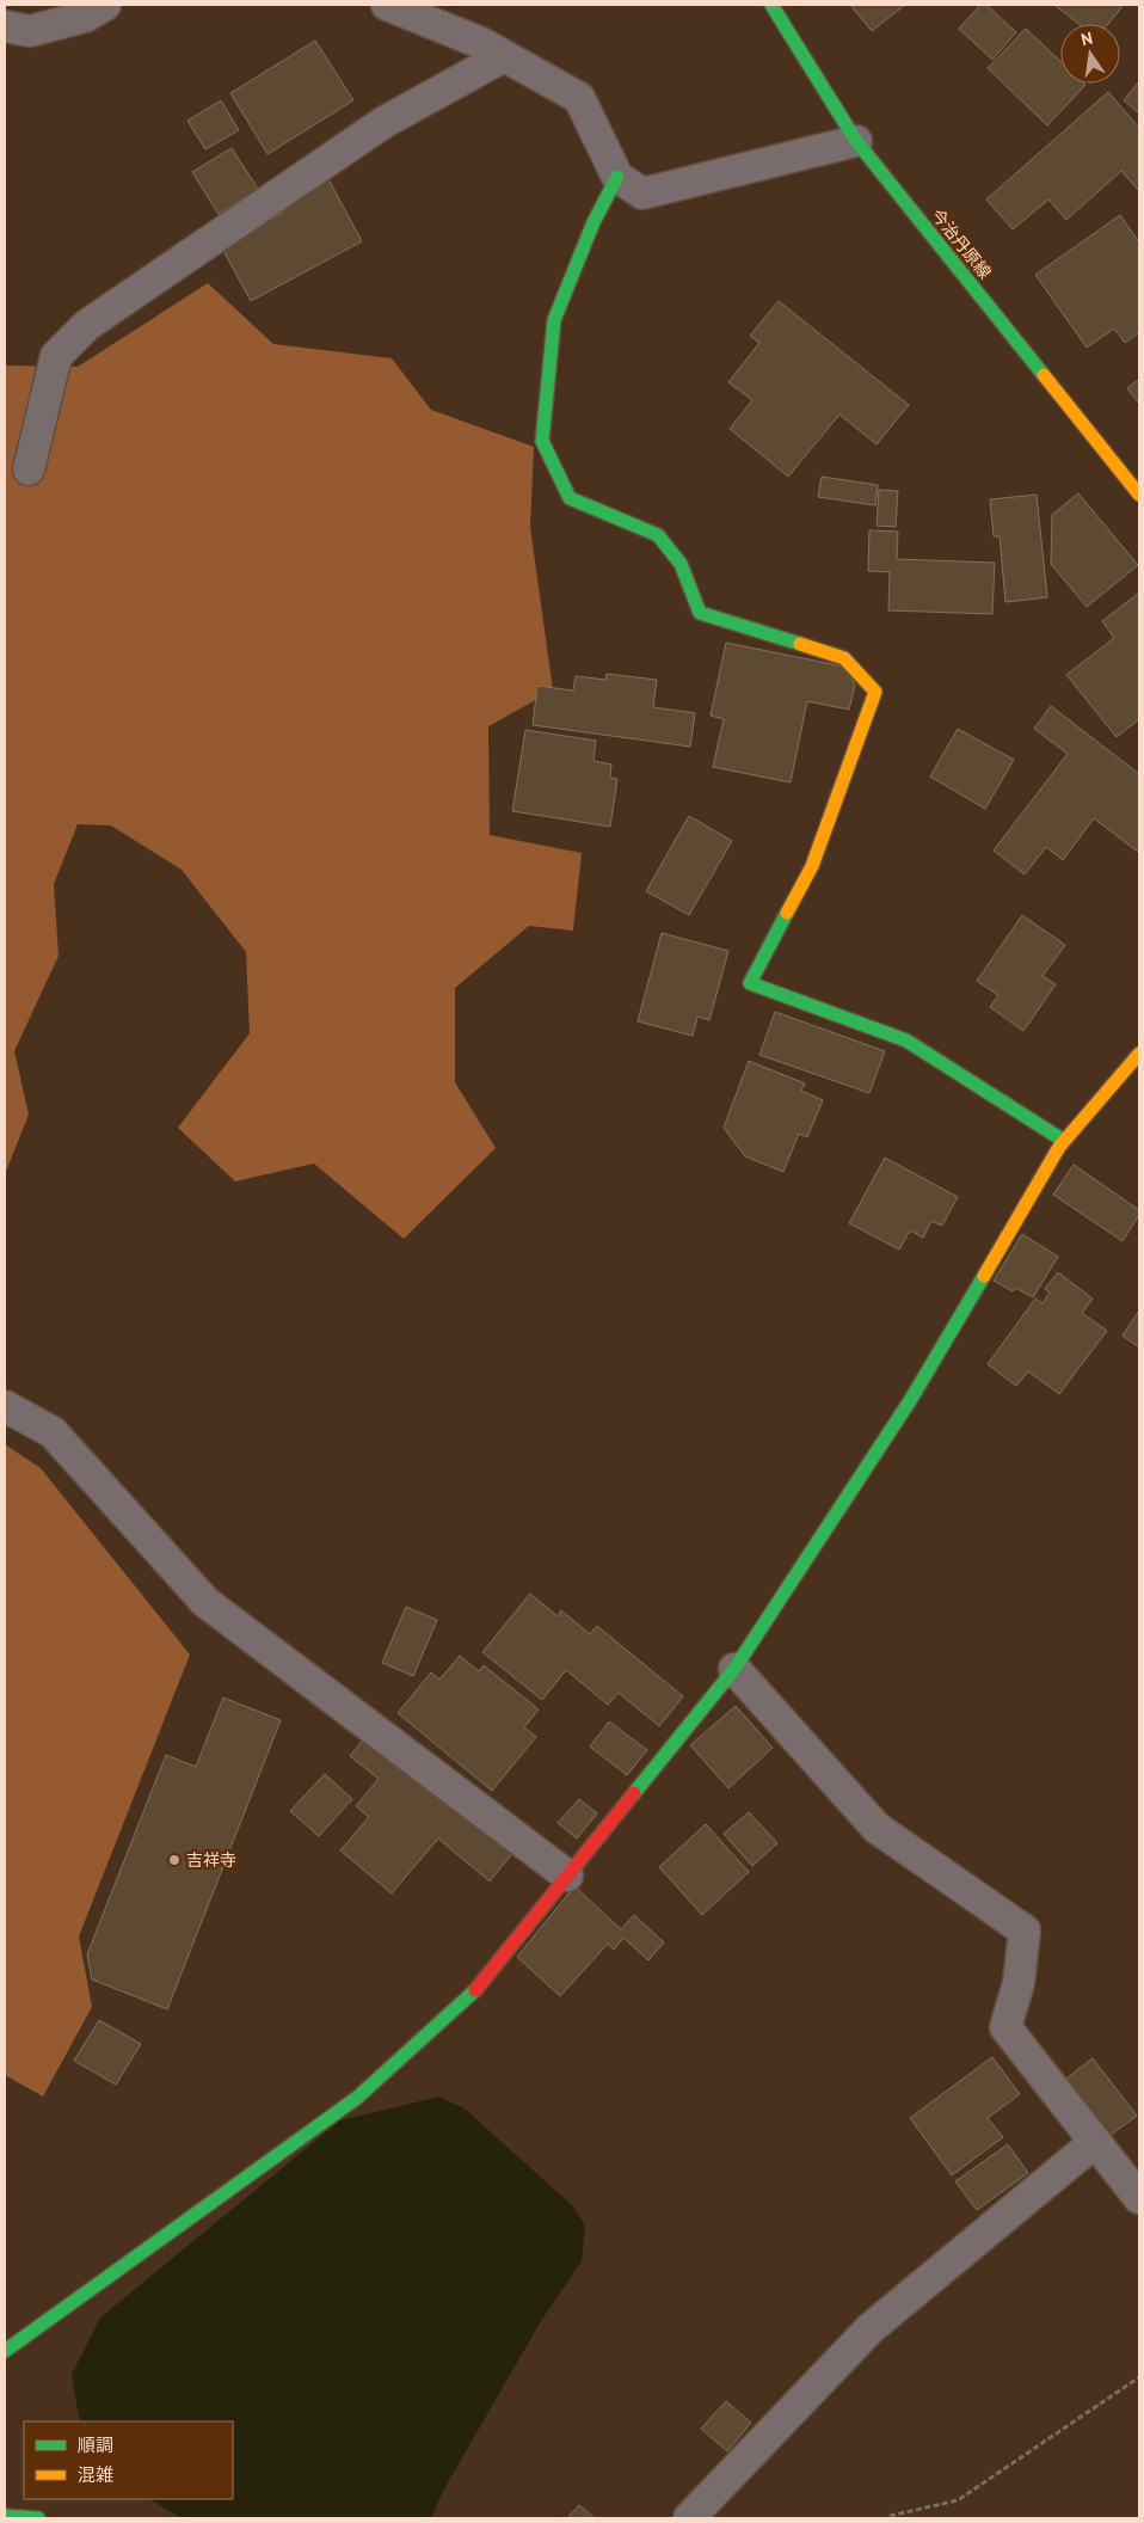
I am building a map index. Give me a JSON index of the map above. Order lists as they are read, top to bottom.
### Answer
{
  "streets": {
    "street": ["今治丹原線"]
  },
  "places": ["吉祥寺"],
  "legend": ["順調", "混雑"],
  "north": "top"
}
